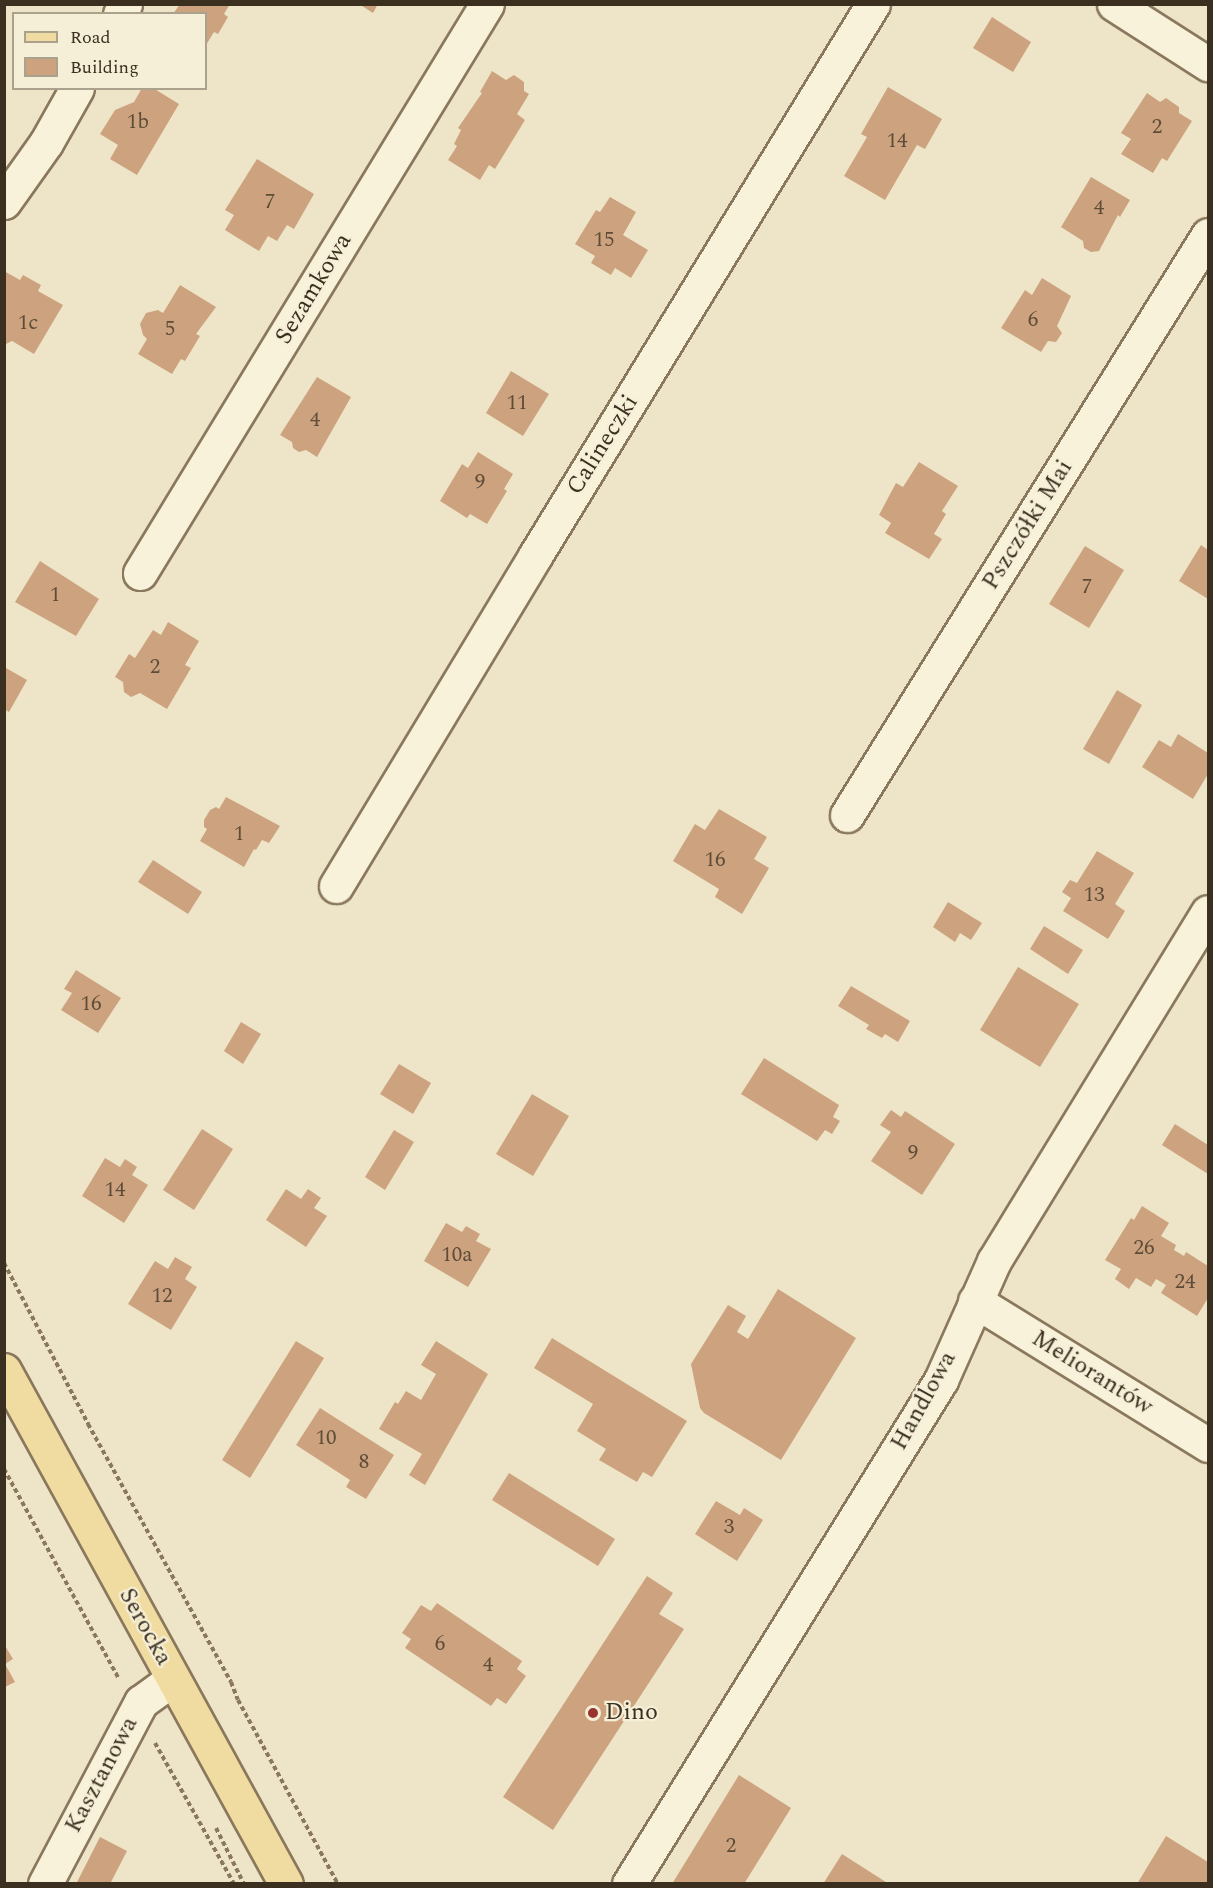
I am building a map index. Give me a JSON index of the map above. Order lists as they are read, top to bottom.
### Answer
{
  "streets": {
    "main road": ["Serocka"],
    "street": [
      "Sezamkowa",
      "Calineczki",
      "Pszczółki Mai",
      "Meliorantów",
      "Handlowa",
      "Kasztanowa"
    ]
  },
  "crossings": [
    ["Meliorantów", "Handlowa"],
    ["Serocka", "Kasztanowa"]
  ],
  "places": ["Dino"],
  "house_numbers": [
    "1b",
    "2",
    "14",
    "7",
    "4",
    "15",
    "6",
    "1c",
    "5",
    "11",
    "4",
    "9",
    "7",
    "1",
    "2",
    "1",
    "16",
    "13",
    "16",
    "9",
    "14",
    "26",
    "10a",
    "24",
    "12",
    "10",
    "8",
    "3",
    "6",
    "4",
    "2"
  ],
  "legend": ["Road", "Building"]
}
